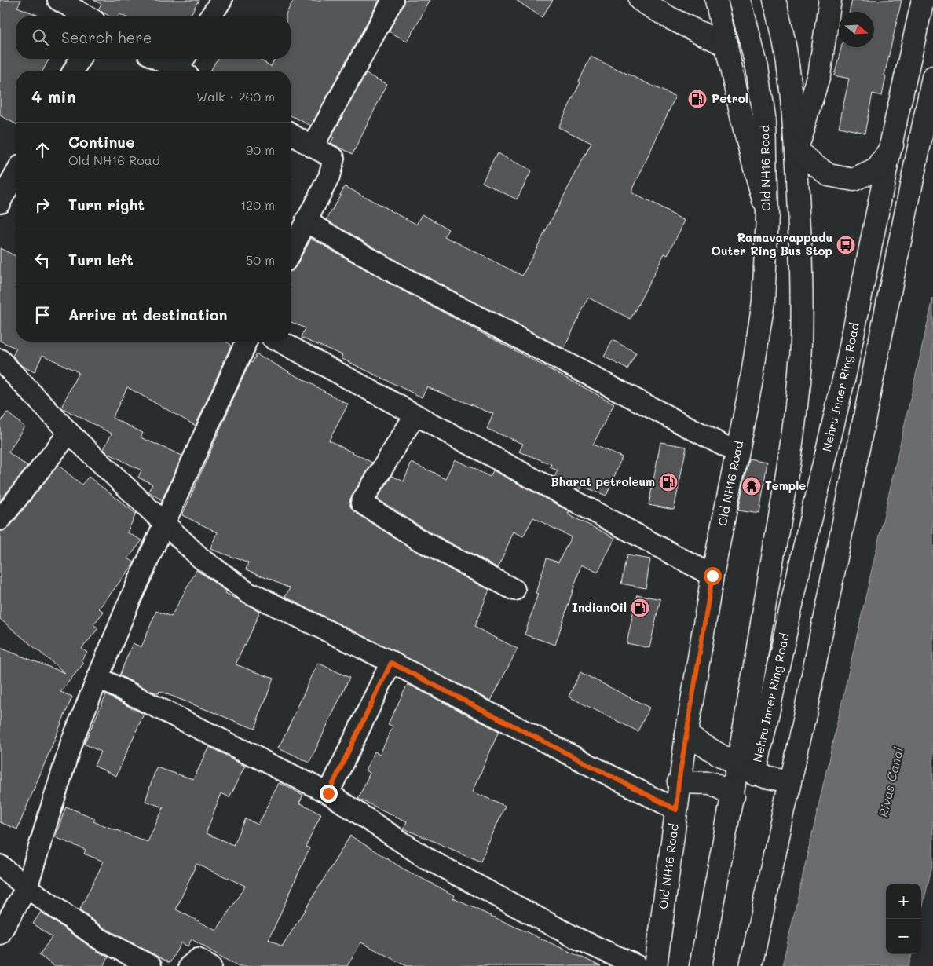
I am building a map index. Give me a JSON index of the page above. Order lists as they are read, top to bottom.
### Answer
{
  "streets": {
    "main road": ["Old NH16 Road", "Nehru Inner Ring Road"]
  },
  "water": ["Rivas Canal"],
  "places": {
    "fuel station": ["Petrol", "Bharat petroleum", "IndianOil"],
    "bus stop": ["Ramavarappadu Outer Ring Bus Stop"],
    "temple": ["Temple"]
  },
  "north": "right",
  "page": {
    "search": "Search here",
    "heading": ["4 min", "Walk · 260 m"],
    "list": [
      ["Continue", "Old NH16 Road", "90 m"],
      ["Turn right", "120 m"],
      ["Turn left", "50 m"],
      "Arrive at destination"
    ],
    "map_buttons": ["+", "−"]
  }
}
